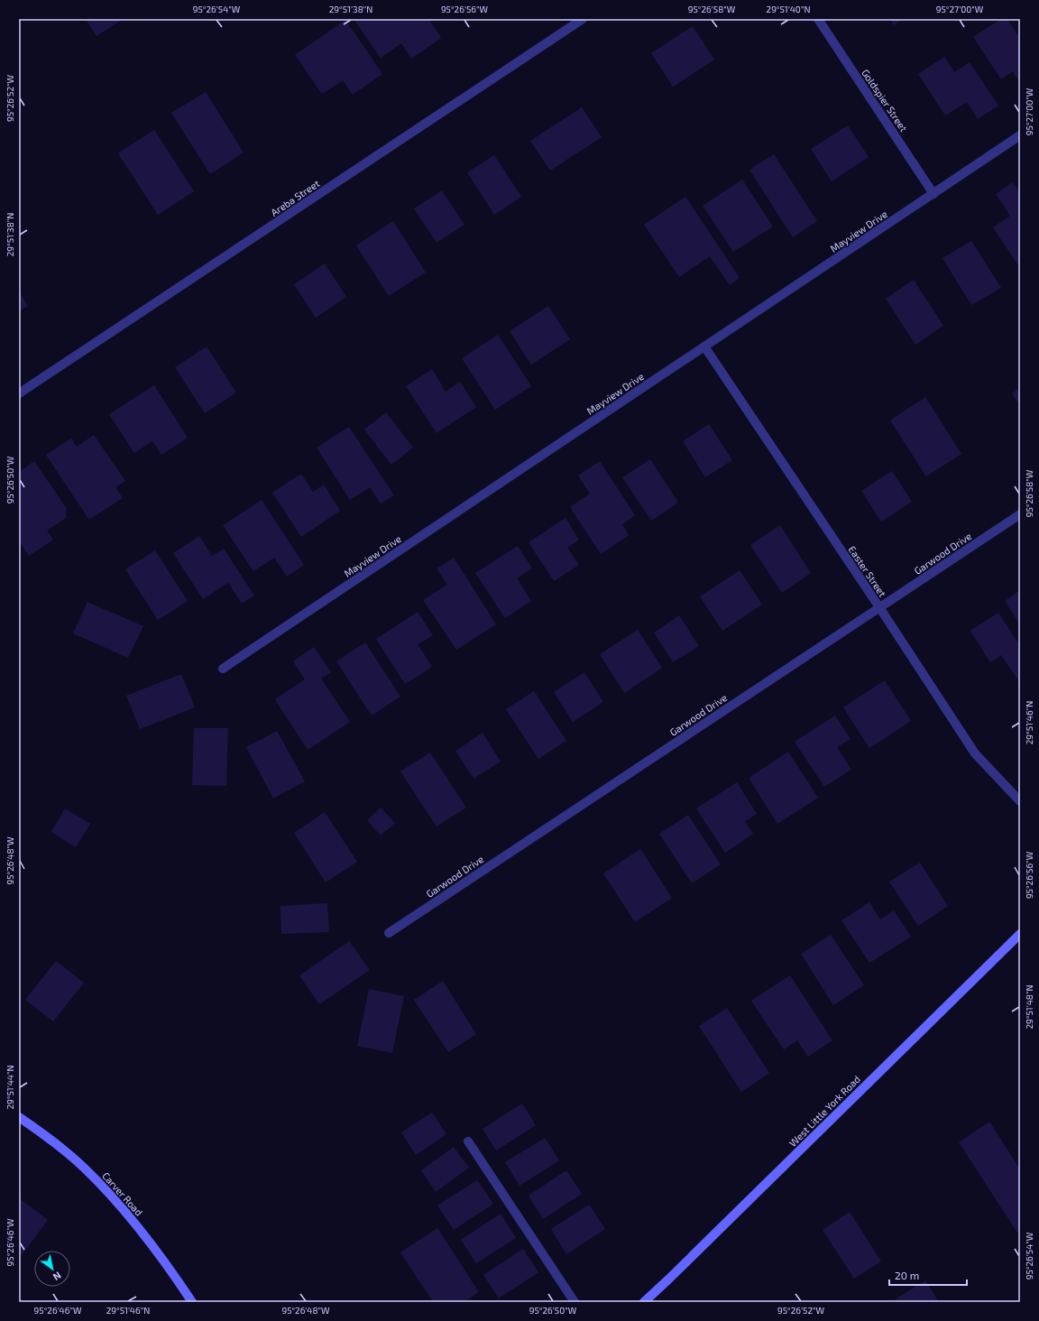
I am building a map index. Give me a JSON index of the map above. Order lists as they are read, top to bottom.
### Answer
{
  "streets": {
    "street": [
      "Goldspier Street",
      "Areba Street",
      "Mayview Drive",
      "Garwood Drive",
      "Easter Street",
      "West Little York Road",
      "Carver Road"
    ]
  },
  "crossings": [
    ["Goldspier Street", "Mayview Drive"],
    ["Mayview Drive", "Easter Street"],
    ["Garwood Drive", "Easter Street"]
  ],
  "scale_bar": "20 m",
  "north": "bottom right",
  "coordinates": [
    "95°26'54\"W",
    "29°51'38\"N",
    "95°26'56\"W",
    "95°26'58\"W",
    "29°51'40\"N",
    "95°27'00\"W",
    "95°26'52\"W",
    "95°26'50\"W",
    "29°51'46\"N",
    "95°26'48\"W",
    "29°51'48\"N",
    "29°51'44\"N",
    "95°26'46\"W"
  ]
}
